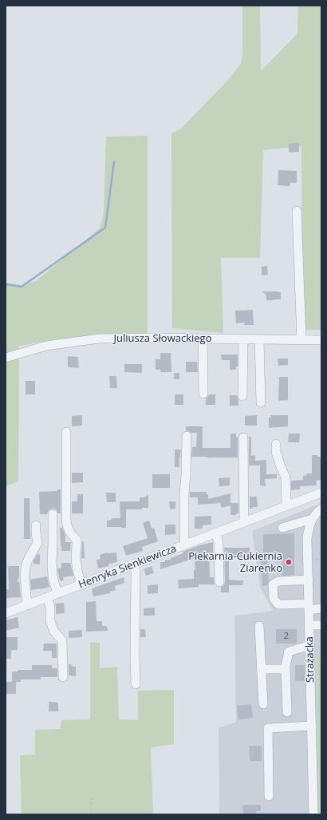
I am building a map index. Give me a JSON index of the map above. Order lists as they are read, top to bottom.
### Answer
{
  "streets": {
    "street": ["Juliusza Słowackiego", "Henryka Sienkiewicza", "Strażacka"]
  },
  "places": ["Piekarnia-Cukiernia Ziarenko"],
  "house_numbers": ["2"]
}
